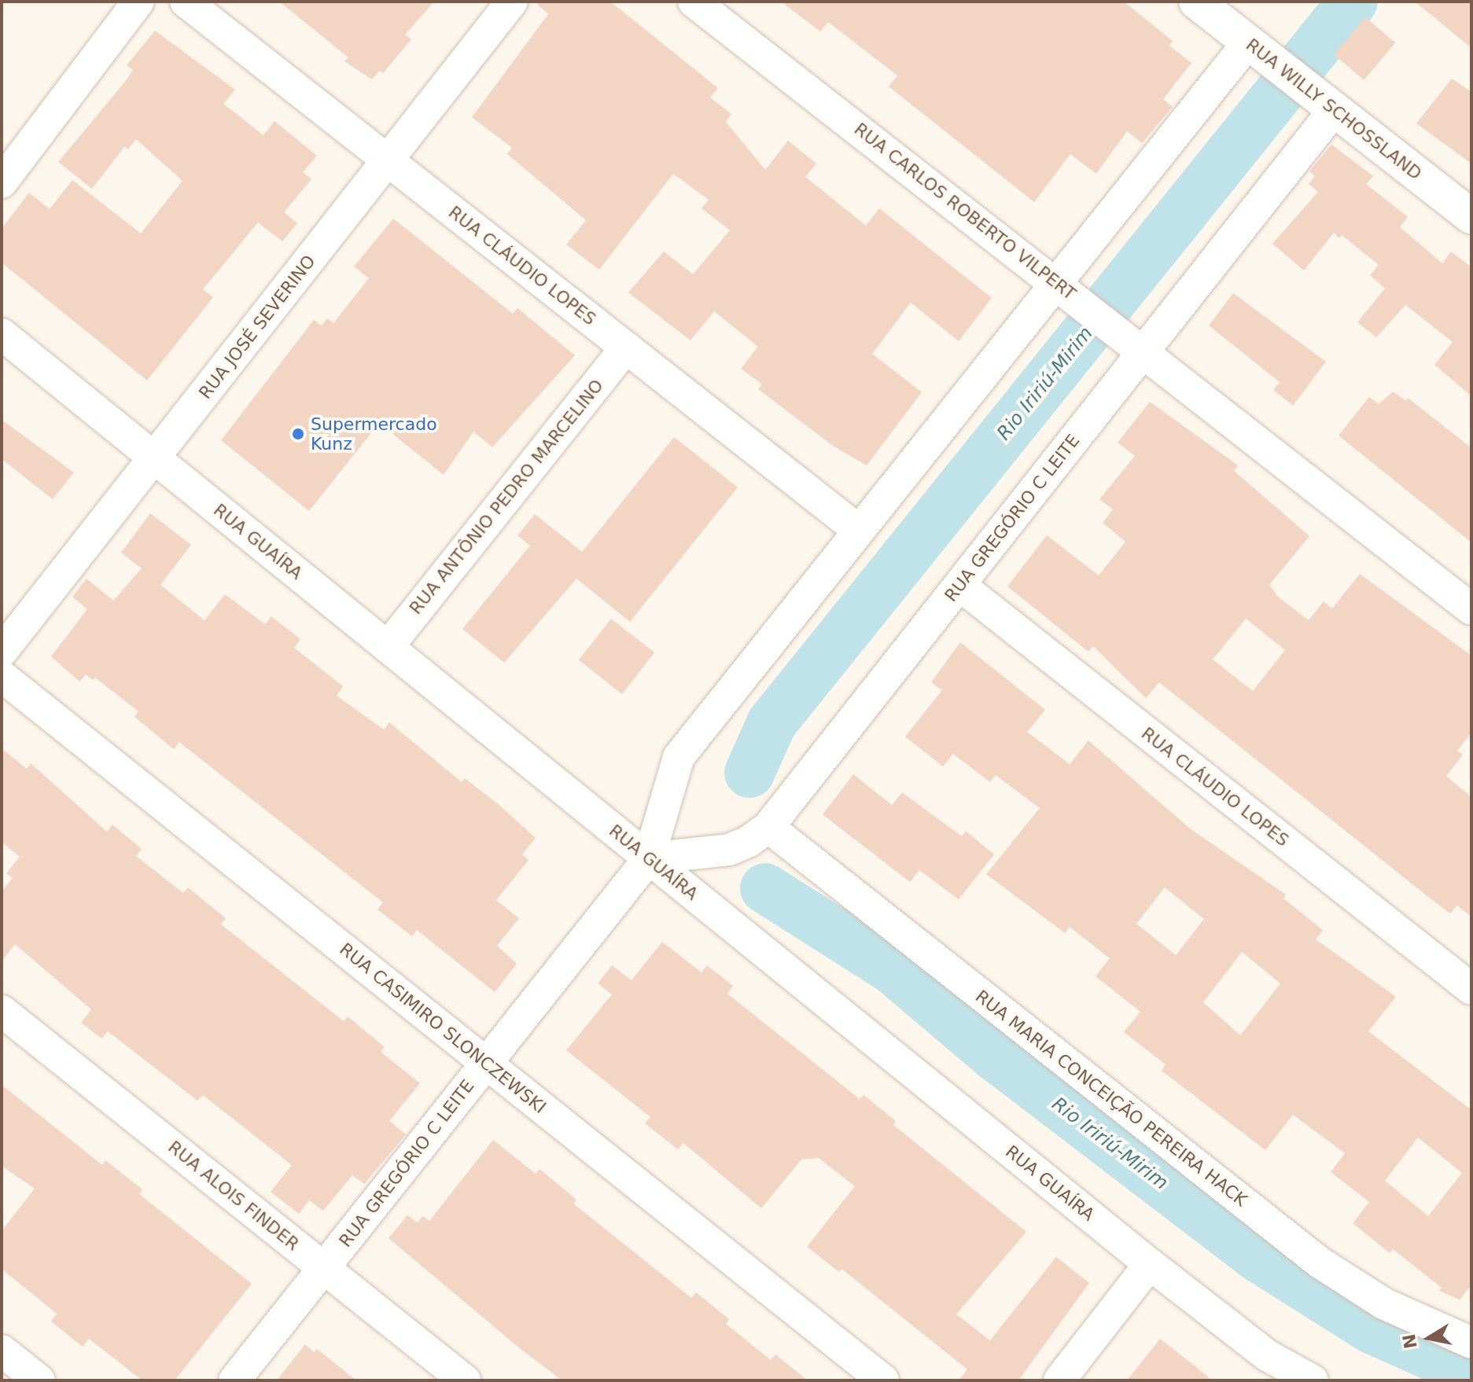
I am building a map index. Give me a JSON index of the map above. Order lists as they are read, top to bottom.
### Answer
{
  "streets": {
    "street": [
      "RUA WILLY SCHOSSLAND",
      "RUA CARLOS ROBERTO VILPERT",
      "RUA CLÁUDIO LOPES",
      "RUA JOSÉ SEVERINO",
      "RUA ANTÔNIO PEDRO MARCELINO",
      "RUA GREGÓRIO C LEITE",
      "RUA GUAÍRA",
      "RUA CASIMIRO SLONCZEWSKI",
      "RUA MARIA CONCEIÇÃO PEREIRA HACK",
      "RUA ALOIS FINDER"
    ]
  },
  "crossings": [
    ["RUA WILLY SCHOSSLAND", "RUA GREGÓRIO C LEITE"],
    ["RUA CARLOS ROBERTO VILPERT", "RUA GREGÓRIO C LEITE"],
    ["RUA CLÁUDIO LOPES", "RUA JOSÉ SEVERINO"],
    ["RUA CLÁUDIO LOPES", "RUA ANTÔNIO PEDRO MARCELINO"],
    ["RUA CLÁUDIO LOPES", "RUA GREGÓRIO C LEITE"],
    ["RUA JOSÉ SEVERINO", "RUA GUAÍRA"],
    ["RUA ANTÔNIO PEDRO MARCELINO", "RUA GUAÍRA"],
    ["RUA GREGÓRIO C LEITE", "RUA GUAÍRA"],
    ["RUA GREGÓRIO C LEITE", "RUA CASIMIRO SLONCZEWSKI"],
    ["RUA GREGÓRIO C LEITE", "RUA MARIA CONCEIÇÃO PEREIRA HACK"],
    ["RUA GREGÓRIO C LEITE", "RUA ALOIS FINDER"]
  ],
  "water": ["Rio Iririú-Mirim"],
  "places": ["Supermercado Kunz"],
  "north": "left"
}
